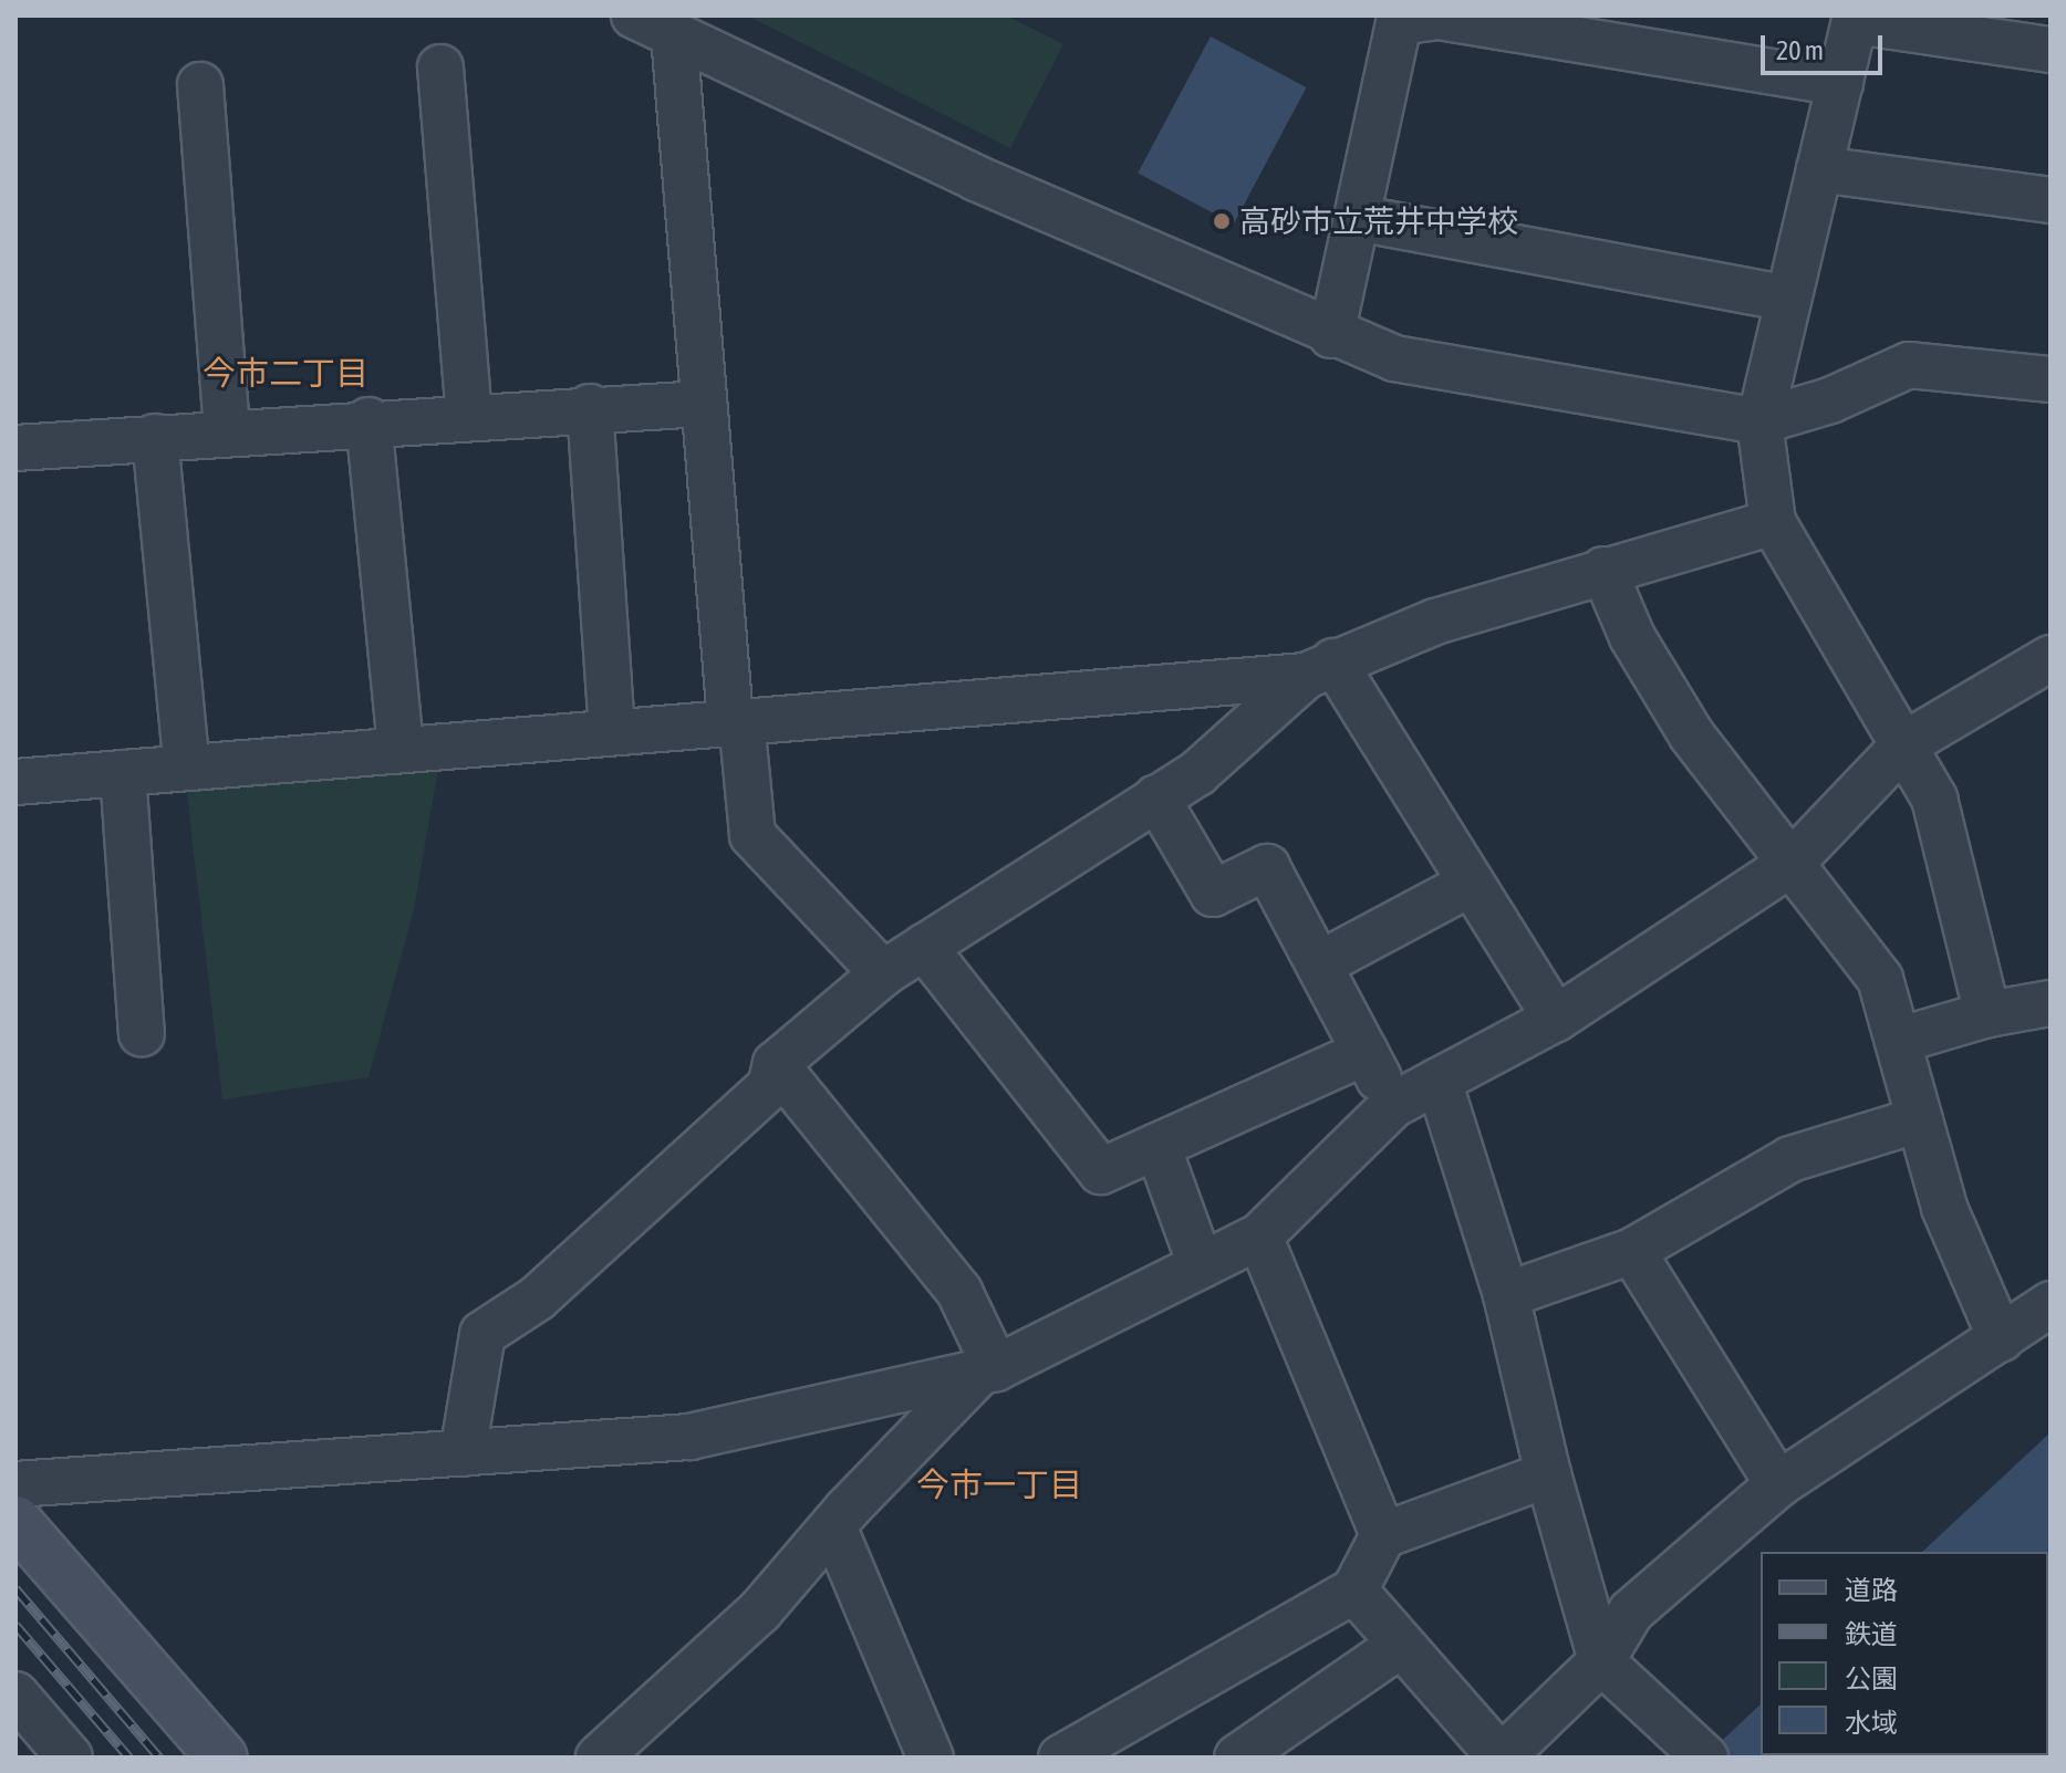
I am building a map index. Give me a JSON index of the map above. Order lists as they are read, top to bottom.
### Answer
{
  "districts": ["今市二丁目", "今市一丁目"],
  "places": ["高砂市立荒井中学校"],
  "legend": [
    "道路",
    "鉄道",
    "公園",
    "水域"
  ],
  "scale_bar": "20 m"
}
